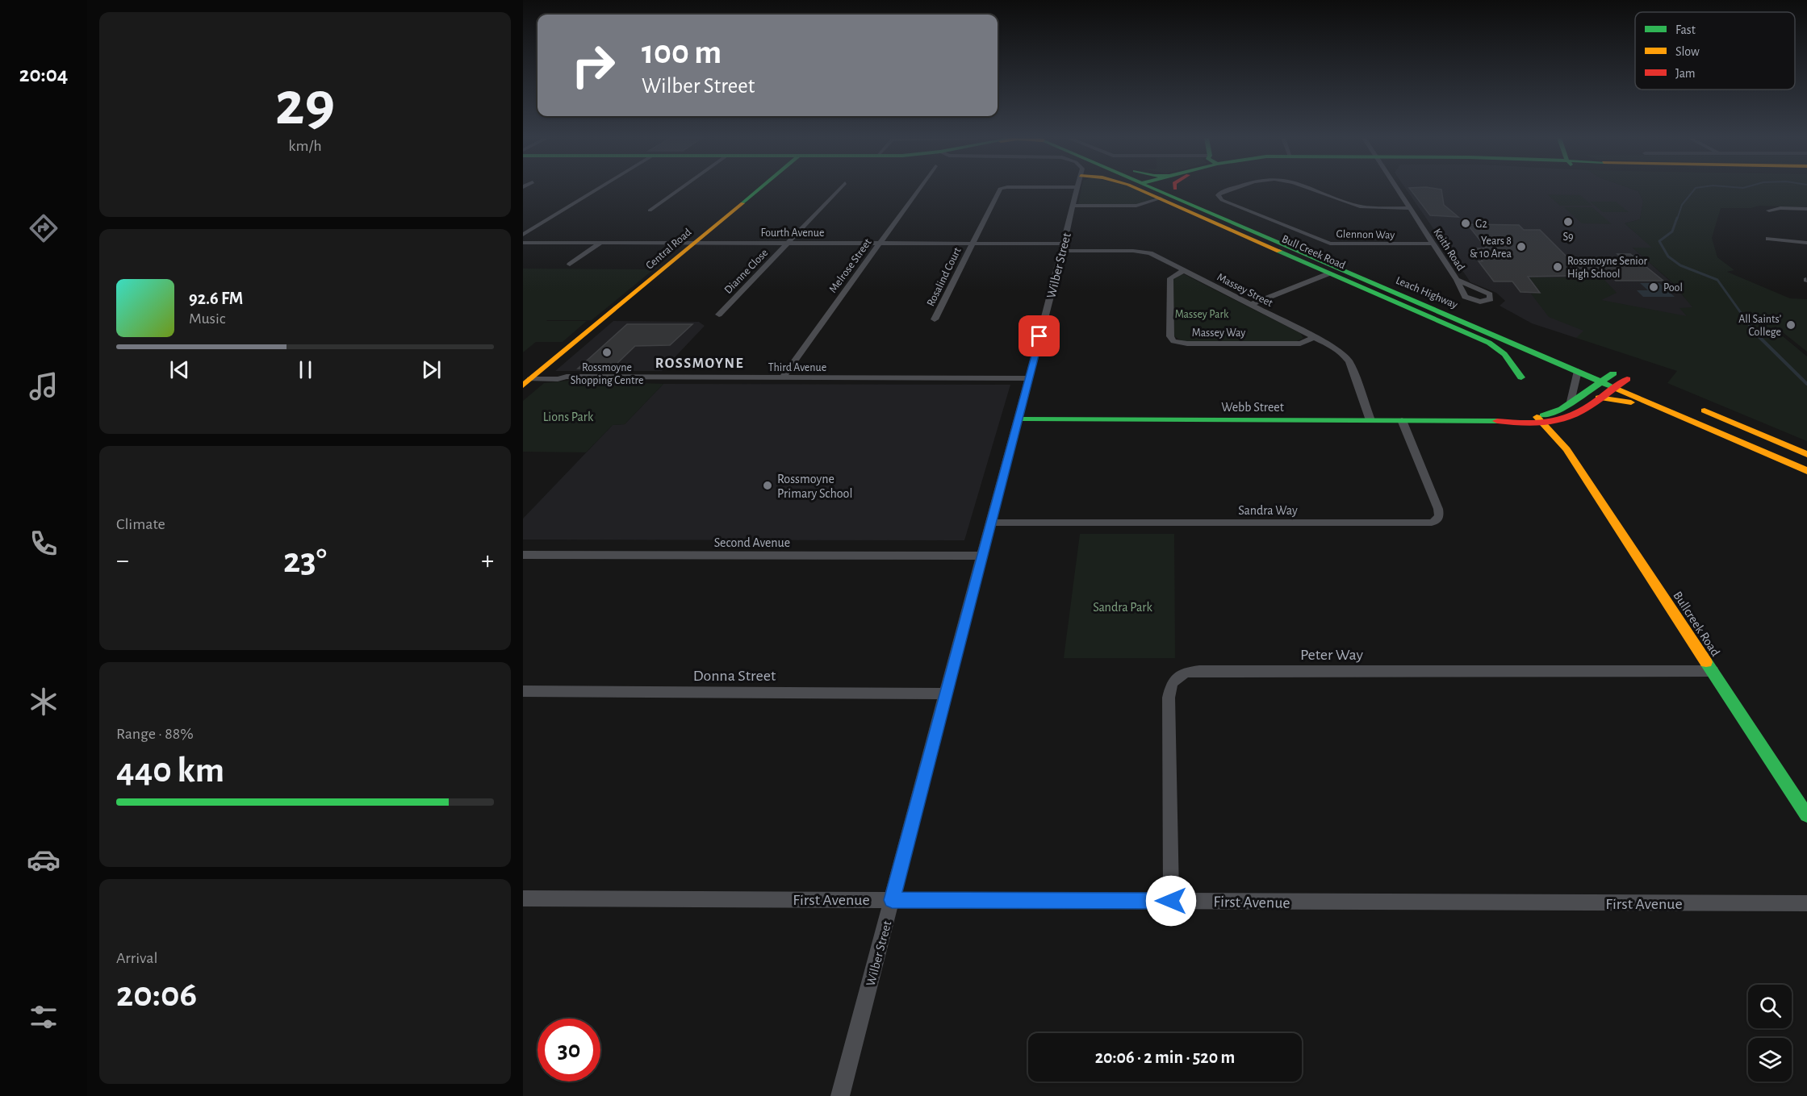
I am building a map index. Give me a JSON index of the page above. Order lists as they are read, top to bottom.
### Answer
{
  "streets": {
    "main road": [
      "Central Road",
      "Bull Creek Road",
      "Leach Highway",
      "Webb Street",
      "Bullcreek Road"
    ],
    "street": [
      "Fourth Avenue",
      "Glennon Way",
      "Keith Road",
      "Melrose Street",
      "Wilber Street",
      "Dianne Close",
      "Rosalind Court",
      "Massey Street",
      "Massey Way",
      "Third Avenue",
      "Sandra Way",
      "Second Avenue",
      "Peter Way",
      "Donna Street",
      "First Avenue"
    ]
  },
  "crossings": [
    ["Fourth Avenue", "Central Road"],
    ["Fourth Avenue", "Melrose Street"],
    ["Fourth Avenue", "Wilber Street"],
    ["Fourth Avenue", "Dianne Close"],
    ["Fourth Avenue", "Rosalind Court"],
    ["Fourth Avenue", "Massey Street"],
    ["Glennon Way", "Keith Road"],
    ["Central Road", "Third Avenue"],
    ["Melrose Street", "Third Avenue"],
    ["Wilber Street", "Massey Street"],
    ["Wilber Street", "Third Avenue"],
    ["Wilber Street", "Webb Street"],
    ["Wilber Street", "Sandra Way"],
    ["Wilber Street", "Second Avenue"],
    ["Wilber Street", "Donna Street"],
    ["Wilber Street", "First Avenue"],
    ["Massey Street", "Massey Way"],
    ["Massey Street", "Webb Street"],
    ["Leach Highway", "Webb Street"],
    ["Webb Street", "Sandra Way"],
    ["Webb Street", "Bullcreek Road"],
    ["Bullcreek Road", "Peter Way"],
    ["Peter Way", "First Avenue"]
  ],
  "districts": ["ROSSMOYNE"],
  "parks": ["Massey Park", "Lions Park", "Sandra Park"],
  "places": [
    "S9",
    "G2",
    "Years 8 & 10 Area",
    "Rossmoyne Senior High School",
    "Pool",
    "All Saints’ College",
    "Rossmoyne Shopping Centre",
    "Rossmoyne Primary School"
  ],
  "legend": ["Fast", "Slow", "Jam"],
  "page": {
    "tabs": "20:04",
    "tile": [
      ["29", "km/h"],
      "Climate",
      ["Range · 88%", "440 km"],
      ["Arrival", "20:06"]
    ],
    "turn": ["100 m", "Wilber Street"],
    "song": ["92.6 FM", "Music"],
    "heat": ["−", "23°", "+"],
    "limit": "30",
    "trip": "20:06 · 2 min · 520 m"
  }
}
